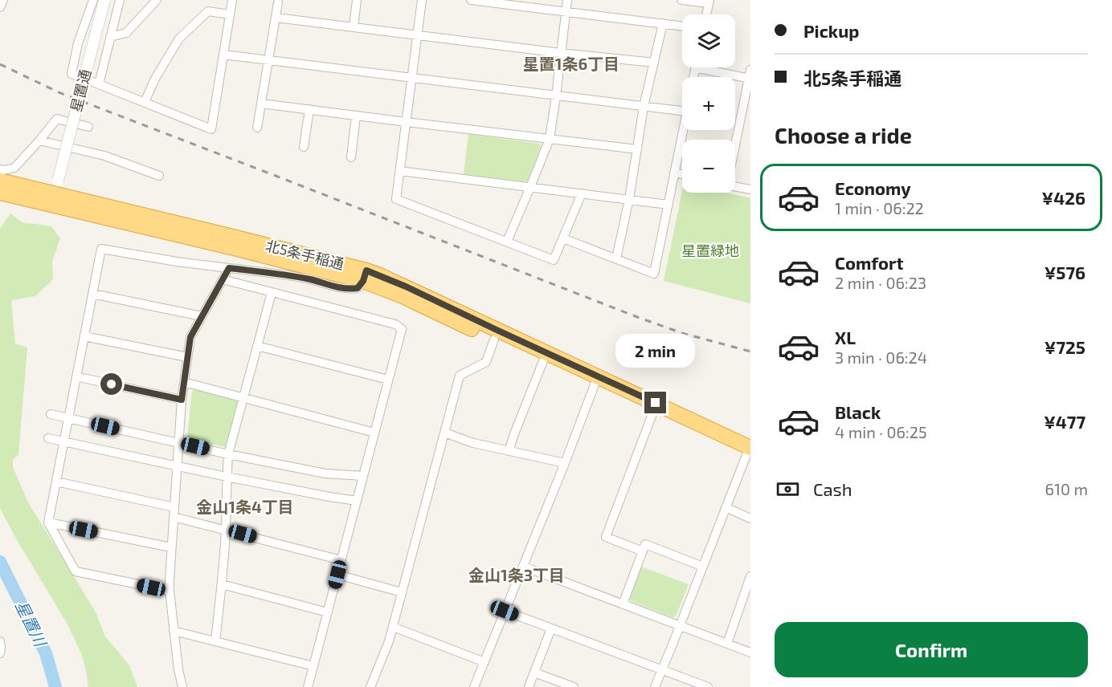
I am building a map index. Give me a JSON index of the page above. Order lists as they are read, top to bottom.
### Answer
{
  "streets": {
    "highway": ["北5条手稲通"],
    "street": ["星置通"]
  },
  "districts": ["星置1条6丁目", "金山1条4丁目", "金山1条3丁目"],
  "water": ["星置川"],
  "parks": ["星置緑地"],
  "page": {
    "banner": ["Pickup", "北5条手稲通"],
    "map_buttons": ["+", "−"],
    "heading": "Choose a ride",
    "list": [
      {
        "name": "Economy",
        "note": "1 min · 06:22",
        "value": "¥426"
      },
      {
        "name": "Comfort",
        "note": "2 min · 06:23",
        "value": "¥576"
      },
      {
        "name": "XL",
        "note": "3 min · 06:24",
        "value": "¥725"
      },
      {
        "name": "Black",
        "note": "4 min · 06:25",
        "value": "¥477"
      }
    ],
    "bubble": "2 min",
    "pay": ["Cash", "610 m"],
    "buttons": "Confirm"
  }
}
